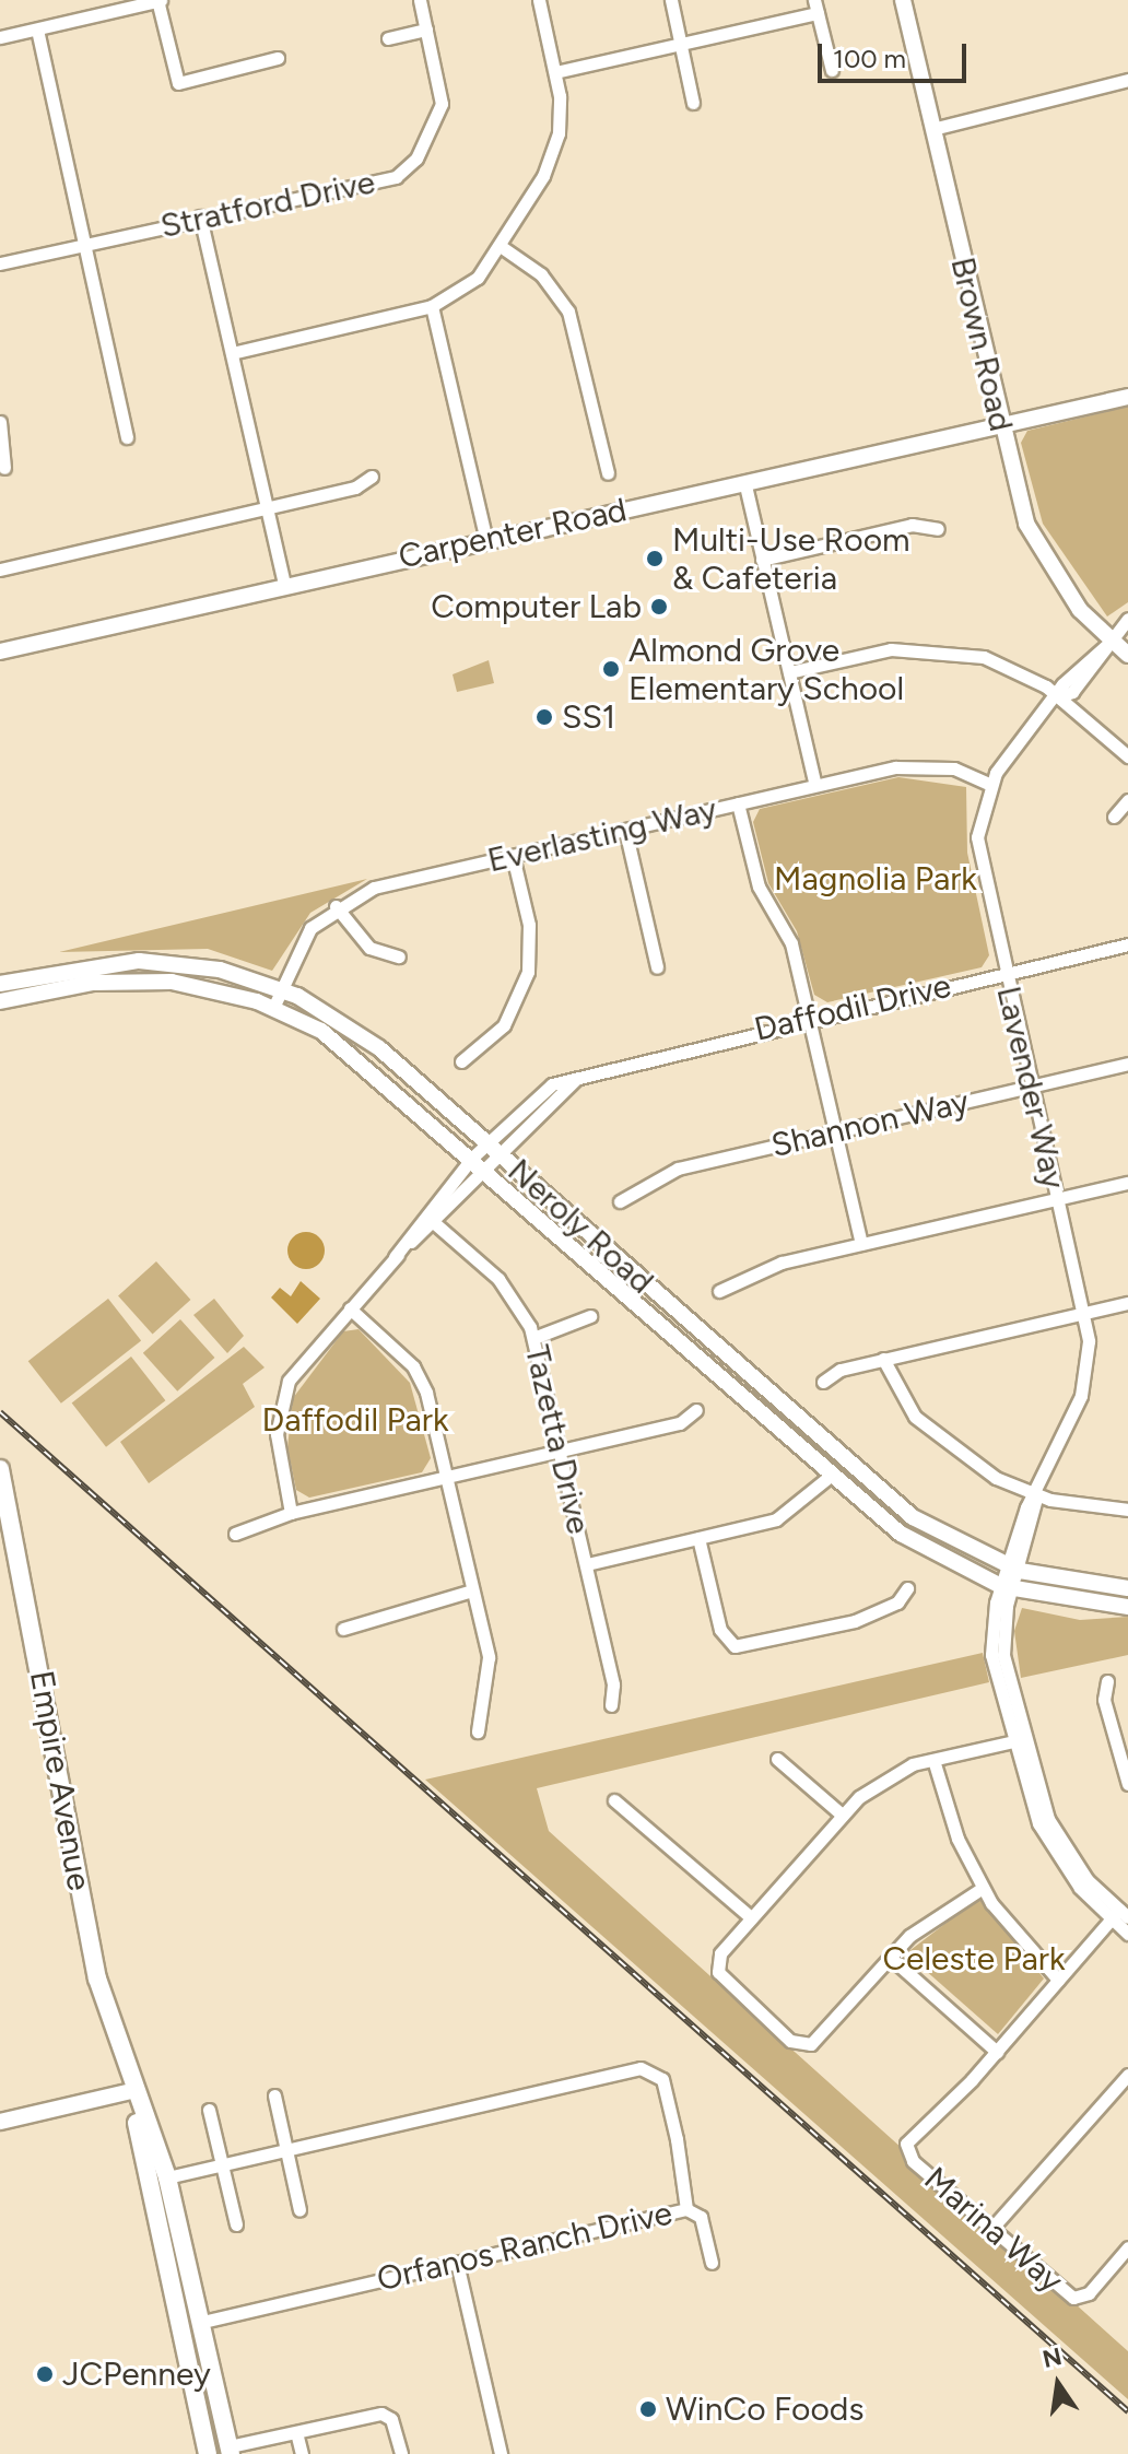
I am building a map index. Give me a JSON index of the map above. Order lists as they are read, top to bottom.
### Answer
{
  "streets": {
    "main road": ["Empire Avenue"],
    "street": [
      "Stratford Drive",
      "Brown Road",
      "Carpenter Road",
      "Everlasting Way",
      "Daffodil Drive",
      "Lavender Way",
      "Shannon Way",
      "Neroly Road",
      "Tazetta Drive",
      "Marina Way",
      "Orfanos Ranch Drive"
    ]
  },
  "crossings": [
    ["Brown Road", "Carpenter Road"],
    ["Everlasting Way", "Lavender Way"],
    ["Everlasting Way", "Neroly Road"],
    ["Daffodil Drive", "Lavender Way"],
    ["Daffodil Drive", "Neroly Road"],
    ["Daffodil Drive", "Tazetta Drive"],
    ["Lavender Way", "Shannon Way"],
    ["Lavender Way", "Neroly Road"],
    ["Lavender Way", "Marina Way"],
    ["Empire Avenue", "Orfanos Ranch Drive"]
  ],
  "parks": ["Magnolia Park", "Daffodil Park", "Celeste Park"],
  "places": [
    "Multi-Use Room & Cafeteria",
    "Computer Lab",
    "Almond Grove Elementary School",
    "SS1",
    "JCPenney",
    "WinCo Foods"
  ],
  "scale_bar": "100 m",
  "north": "top"
}
